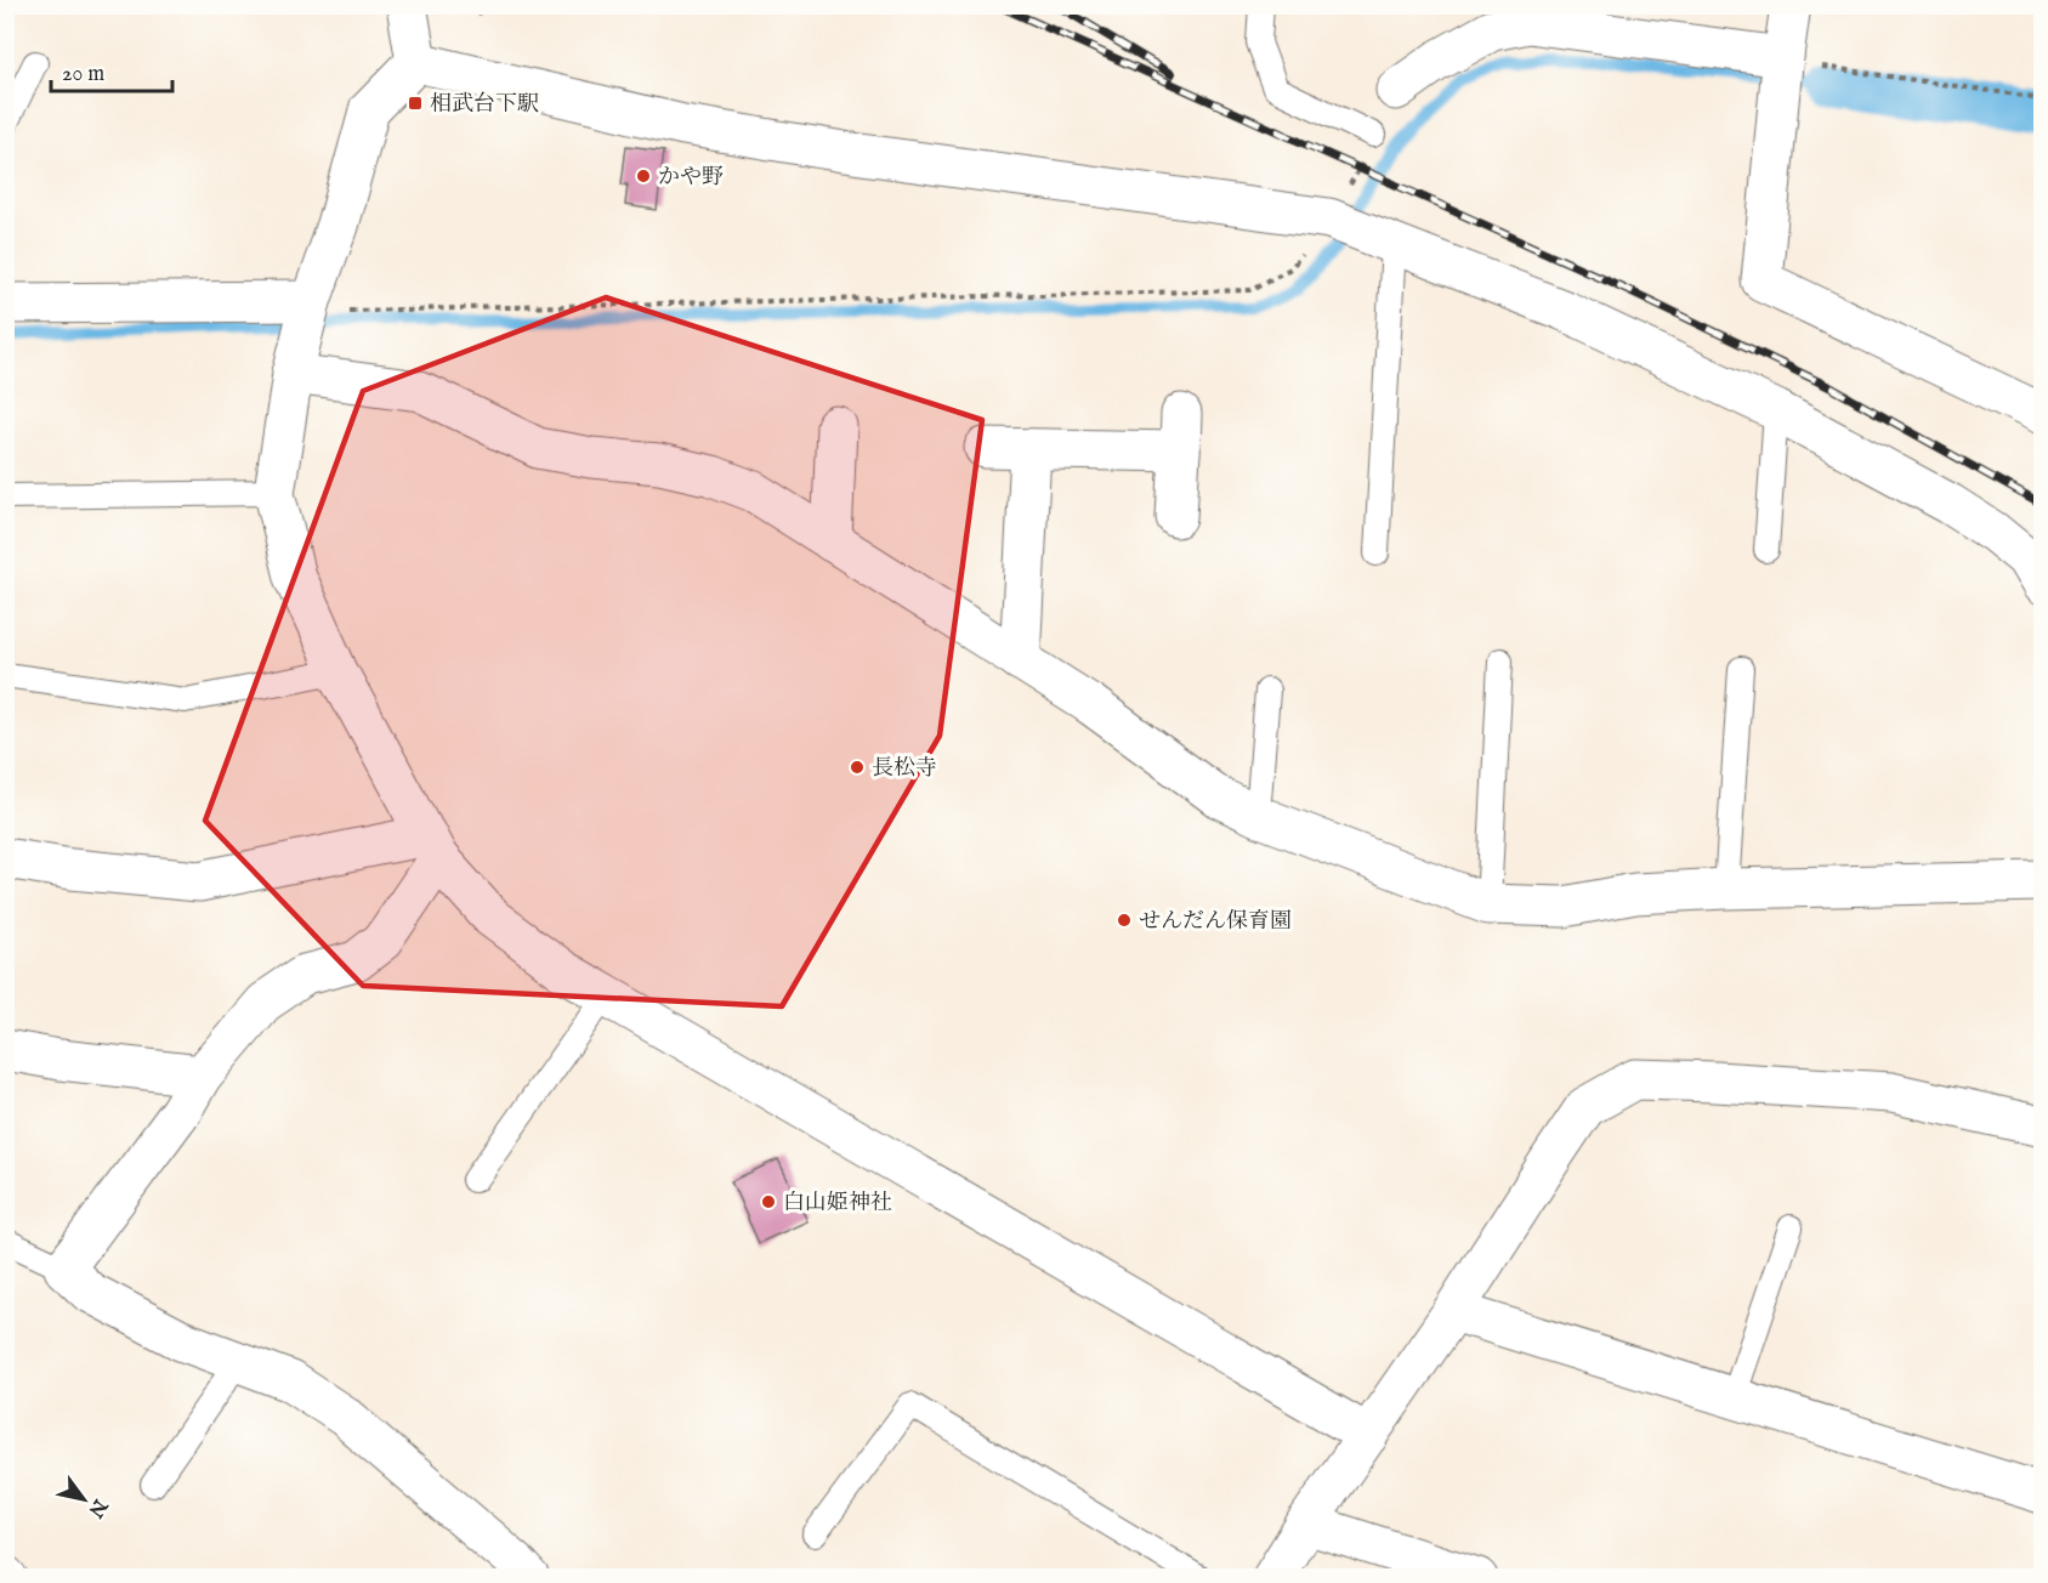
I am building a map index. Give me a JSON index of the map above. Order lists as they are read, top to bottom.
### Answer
{
  "places": {
    "transit": ["相武台下駅"],
    "other": [
      "かや野",
      "長松寺",
      "せんだん保育園",
      "白山姫神社"
    ]
  },
  "scale_bar": "20 m",
  "north": "bottom right"
}
